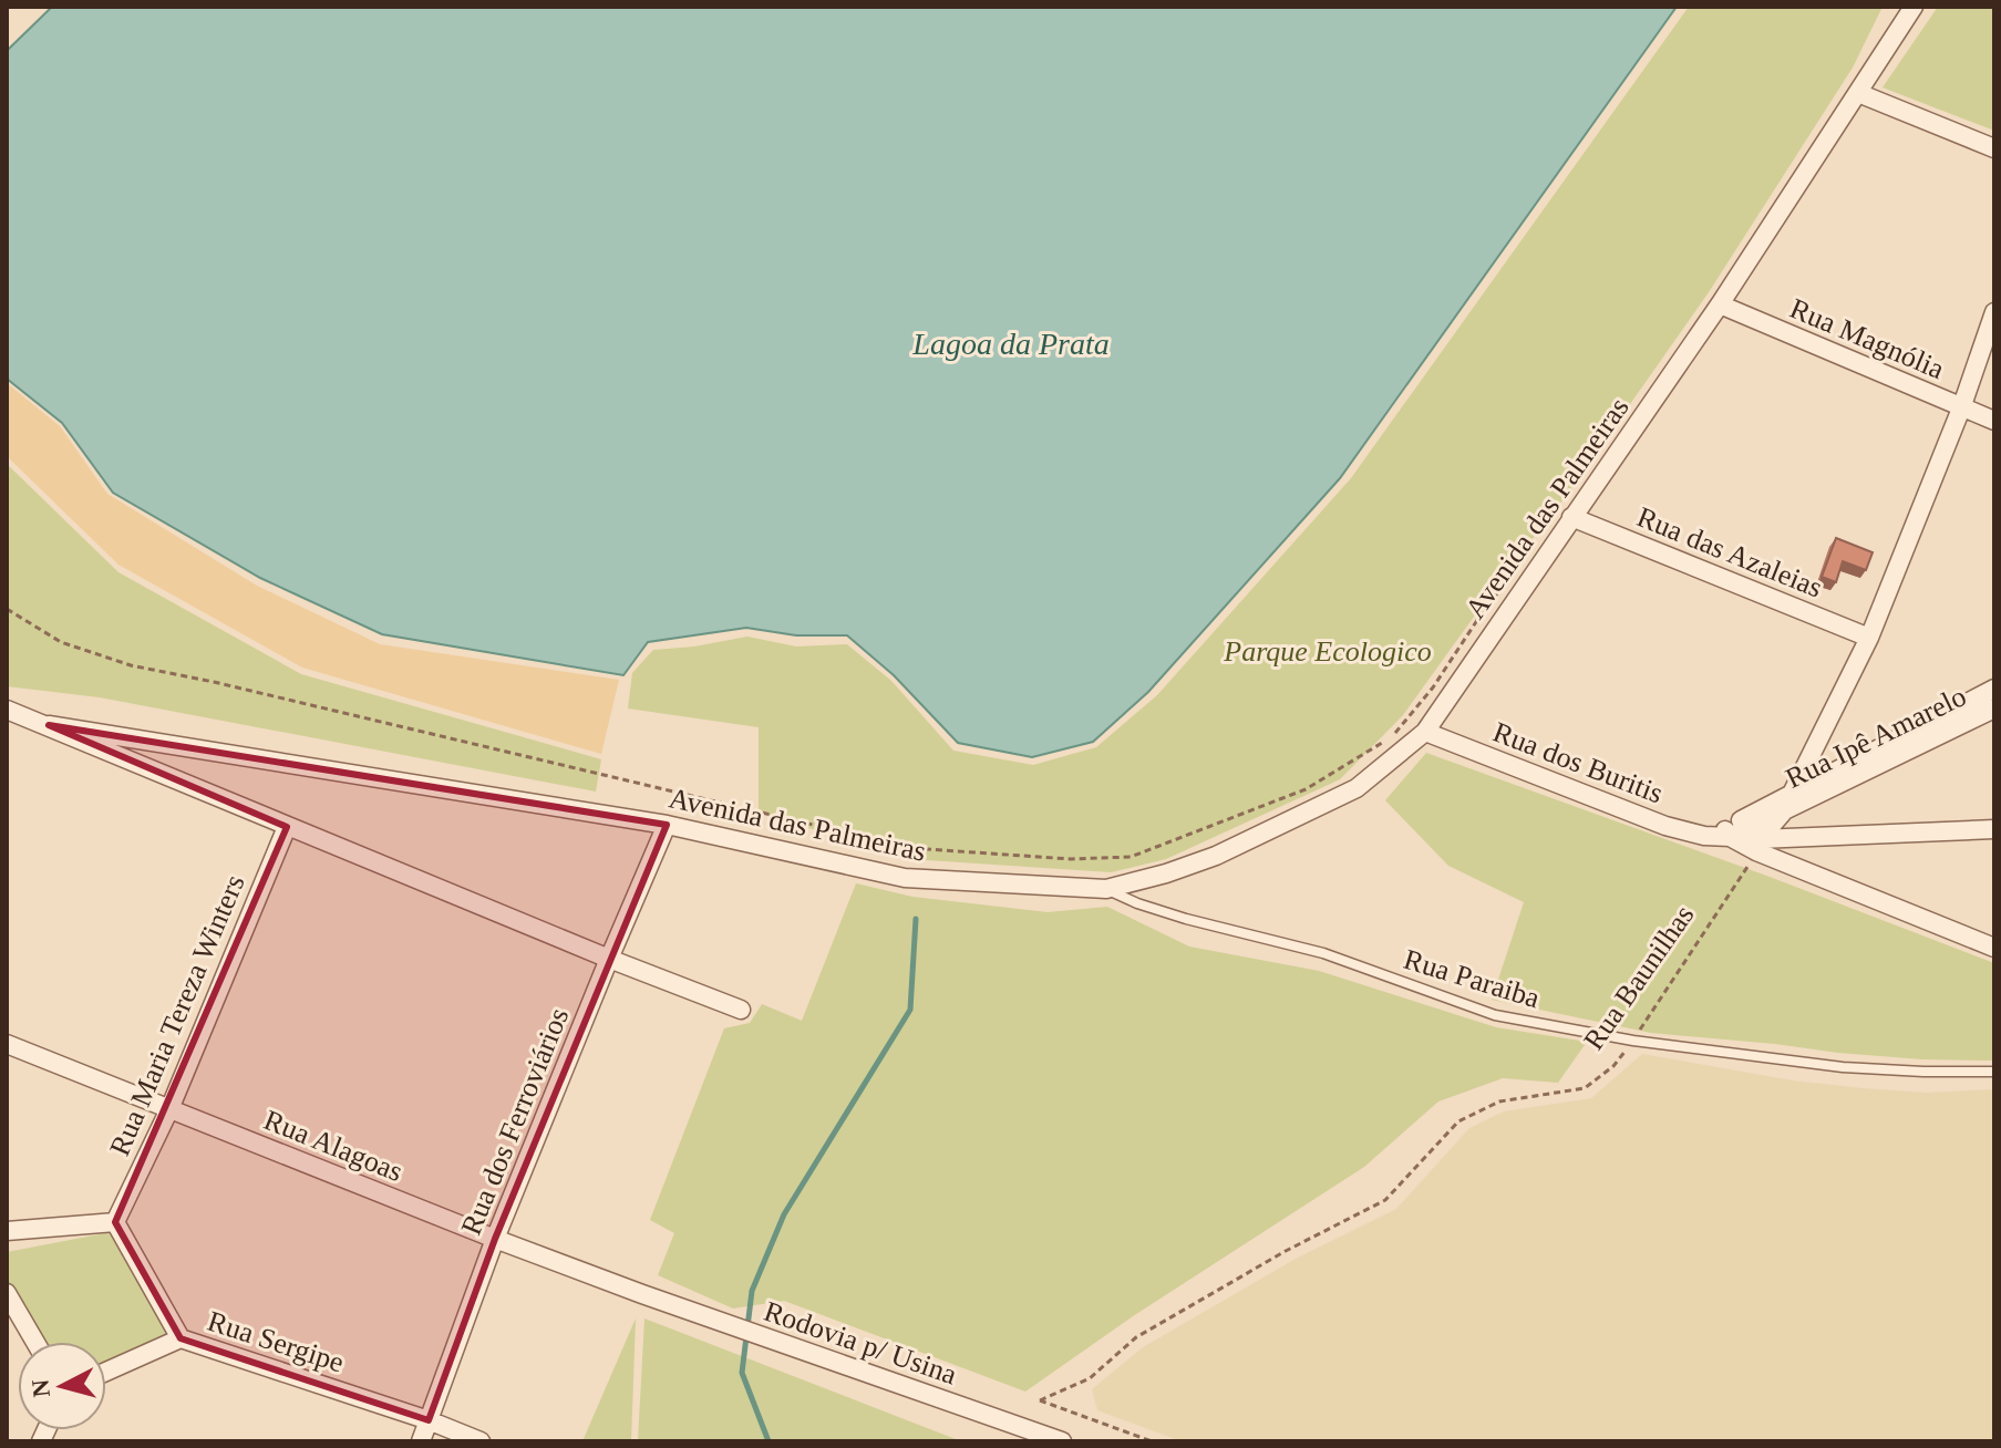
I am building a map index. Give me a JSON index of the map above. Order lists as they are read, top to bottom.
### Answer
{
  "streets": {
    "street": [
      "Rua Magnólia",
      "Avenida das Palmeiras",
      "Rua das Azaleias",
      "Rua Ipê Amarelo",
      "Rua dos Buritis",
      "Rua Maria Tereza Winters",
      "Rua dos Ferroviários",
      "Rua Alagoas",
      "Rua Sergipe",
      "Rodovia p/ Usina"
    ],
    "lane": ["Rua Paraiba"],
    "path": ["Rua Baunilhas"]
  },
  "crossings": [
    ["Rua Magnólia", "Avenida das Palmeiras"],
    ["Avenida das Palmeiras", "Rua das Azaleias"],
    ["Avenida das Palmeiras", "Rua dos Buritis"],
    ["Avenida das Palmeiras", "Rua Paraiba"],
    ["Avenida das Palmeiras", "Rua dos Ferroviários"],
    ["Rua dos Buritis", "Rua Baunilhas"],
    ["Rua Baunilhas", "Rua Paraiba"],
    ["Rua Maria Tereza Winters", "Rua Alagoas"],
    ["Rua Maria Tereza Winters", "Rua Sergipe"],
    ["Rua dos Ferroviários", "Rua Alagoas"],
    ["Rua dos Ferroviários", "Rua Sergipe"],
    ["Rua Alagoas", "Rodovia p/ Usina"]
  ],
  "water": ["Lagoa da Prata"],
  "parks": ["Parque Ecologico"],
  "north": "left"
}
